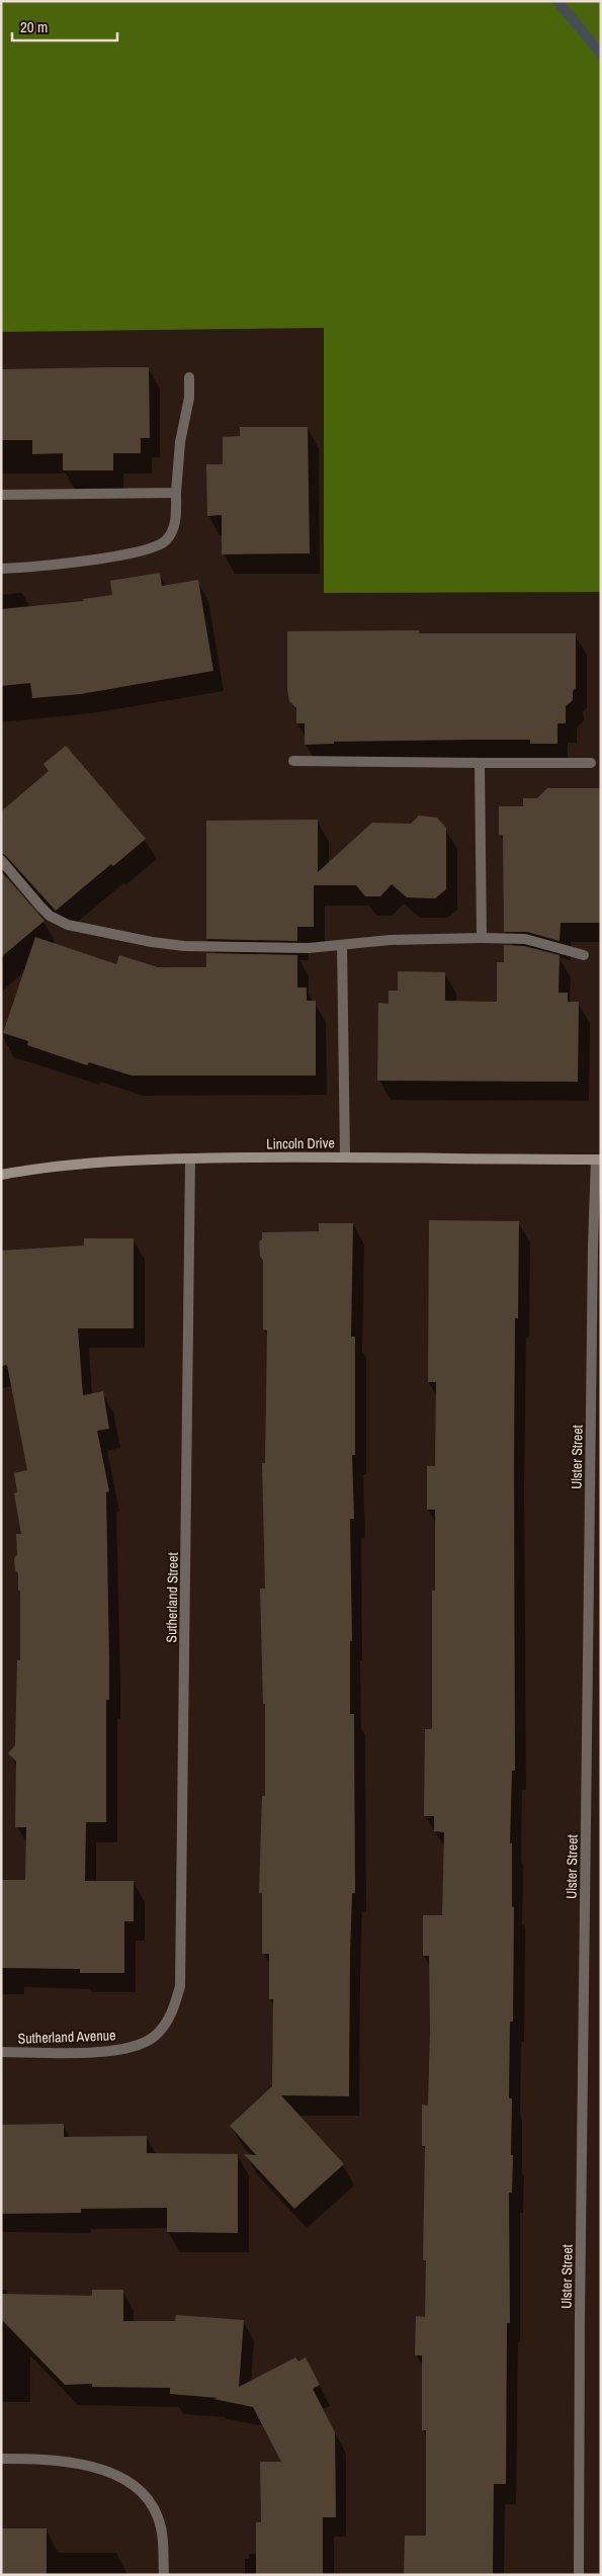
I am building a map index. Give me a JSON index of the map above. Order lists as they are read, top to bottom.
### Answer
{
  "streets": {
    "street": [
      "Lincoln Drive",
      "Ulster Street",
      "Sutherland Street",
      "Sutherland Avenue"
    ]
  },
  "crossings": [
    ["Lincoln Drive", "Ulster Street"],
    ["Lincoln Drive", "Sutherland Street"],
    ["Sutherland Street", "Sutherland Avenue"]
  ],
  "scale_bar": "20 m"
}
